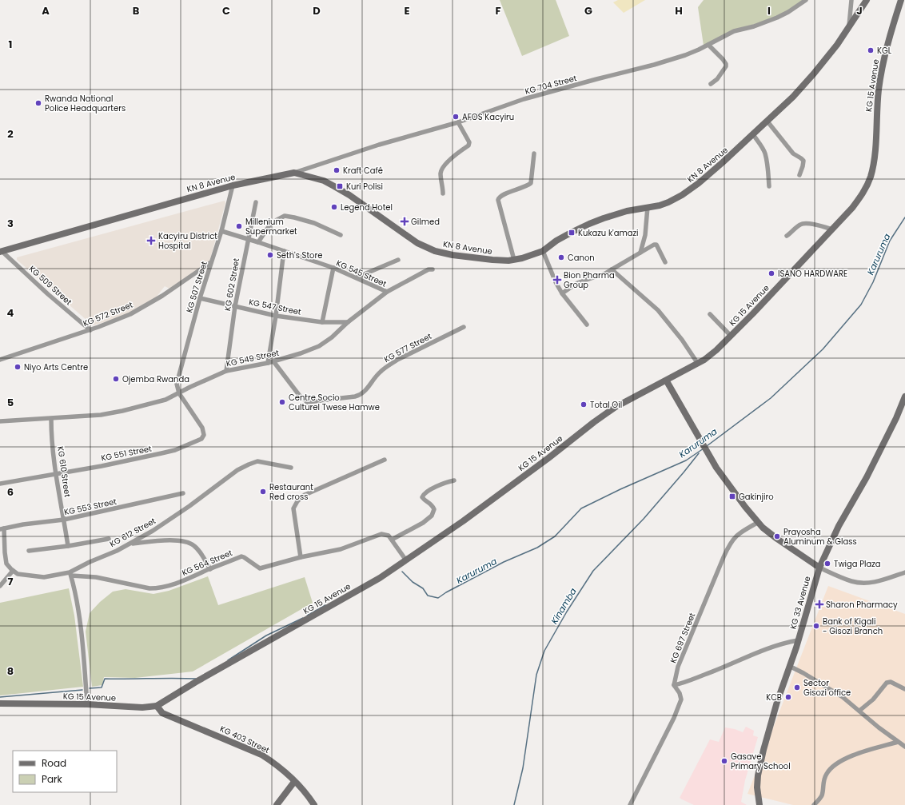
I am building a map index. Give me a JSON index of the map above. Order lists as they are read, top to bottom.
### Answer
{
  "streets": {
    "main road": [
      "KG 15 Avenue",
      "KN 8 Avenue",
      "KG 33 Avenue",
      "KG 403 Street"
    ],
    "street": [
      "KG 704 Street",
      "KG 545 Street",
      "KG 602 Street",
      "KG 509 Street",
      "KG 507 Street",
      "KG 547 Street",
      "KG 572 Street",
      "KG 577 Street",
      "KG 549 Street",
      "KG 551 Street",
      "KG 610 Street",
      "KG 553 Street",
      "KG 612 Street",
      "KG 564 Street",
      "KG 697 Street"
    ]
  },
  "crossings": [
    ["KG 704 Street", "KN 8 Avenue"],
    ["KG 15 Avenue", "KG 403 Street"],
    ["KN 8 Avenue", "KG 509 Street"],
    ["KN 8 Avenue", "KG 507 Street"],
    ["KG 545 Street", "KG 602 Street"],
    ["KG 545 Street", "KG 507 Street"],
    ["KG 545 Street", "KG 549 Street"],
    ["KG 602 Street", "KG 547 Street"],
    ["KG 602 Street", "KG 549 Street"],
    ["KG 509 Street", "KG 572 Street"],
    ["KG 507 Street", "KG 547 Street"],
    ["KG 507 Street", "KG 572 Street"],
    ["KG 507 Street", "KG 549 Street"],
    ["KG 507 Street", "KG 551 Street"],
    ["KG 547 Street", "KG 549 Street"],
    ["KG 577 Street", "KG 549 Street"],
    ["KG 549 Street", "KG 551 Street"],
    ["KG 549 Street", "KG 610 Street"],
    ["KG 551 Street", "KG 610 Street"],
    ["KG 610 Street", "KG 553 Street"],
    ["KG 612 Street", "KG 564 Street"]
  ],
  "water": ["Karuruma", "Kinamba"],
  "places": {
    "other": [
      "KGL",
      "Rwanda National Police Headquarters",
      "AFOS Kacyiru",
      "Kraft Café",
      "Legend Hotel",
      "Millenium Supermarket",
      "Seth's Store",
      "Canon",
      "ISANO HARDWARE",
      "Niyo Arts Centre",
      "Ojemba Rwanda",
      "Centre Socio Culturel Twese Hamwe",
      "Total Oil",
      "Restaurant Red cross",
      "Prayosha Aluminum & Glass",
      "Twiga Plaza",
      "Bank of Kigali - Gisozi Branch",
      "Sector Gisozi office",
      "KCB",
      "Gasave Primary School"
    ],
    "transit": ["Kuri Polisi", "Kukazu k'amazi", "Gakinjiro"],
    "health": [
      "Gilmed",
      "Kacyiru District Hospital",
      "Bion Pharma Group",
      "Sharon Pharmacy"
    ]
  },
  "legend": ["Road", "Park"],
  "grid": {
    "columns": [
      "A",
      "B",
      "C",
      "D",
      "E",
      "F",
      "G",
      "H",
      "I",
      "J"
    ],
    "rows": [
      "1",
      "2",
      "3",
      "4",
      "5",
      "6",
      "7",
      "8"
    ]
  }
}
